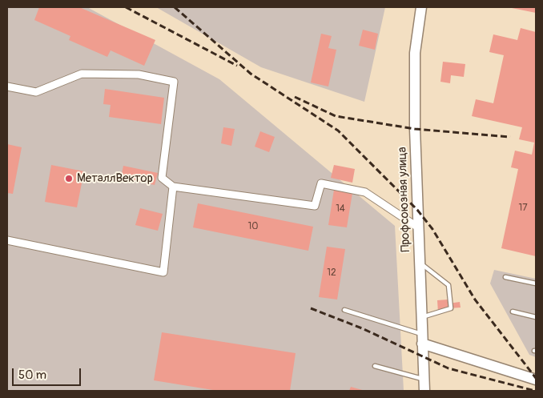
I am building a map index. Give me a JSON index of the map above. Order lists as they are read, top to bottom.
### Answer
{
  "streets": {
    "main road": ["Профсоюзная улица"]
  },
  "places": ["МеталлВектор"],
  "house_numbers": [
    "17",
    "14",
    "10",
    "12"
  ],
  "scale_bar": "50 m"
}
